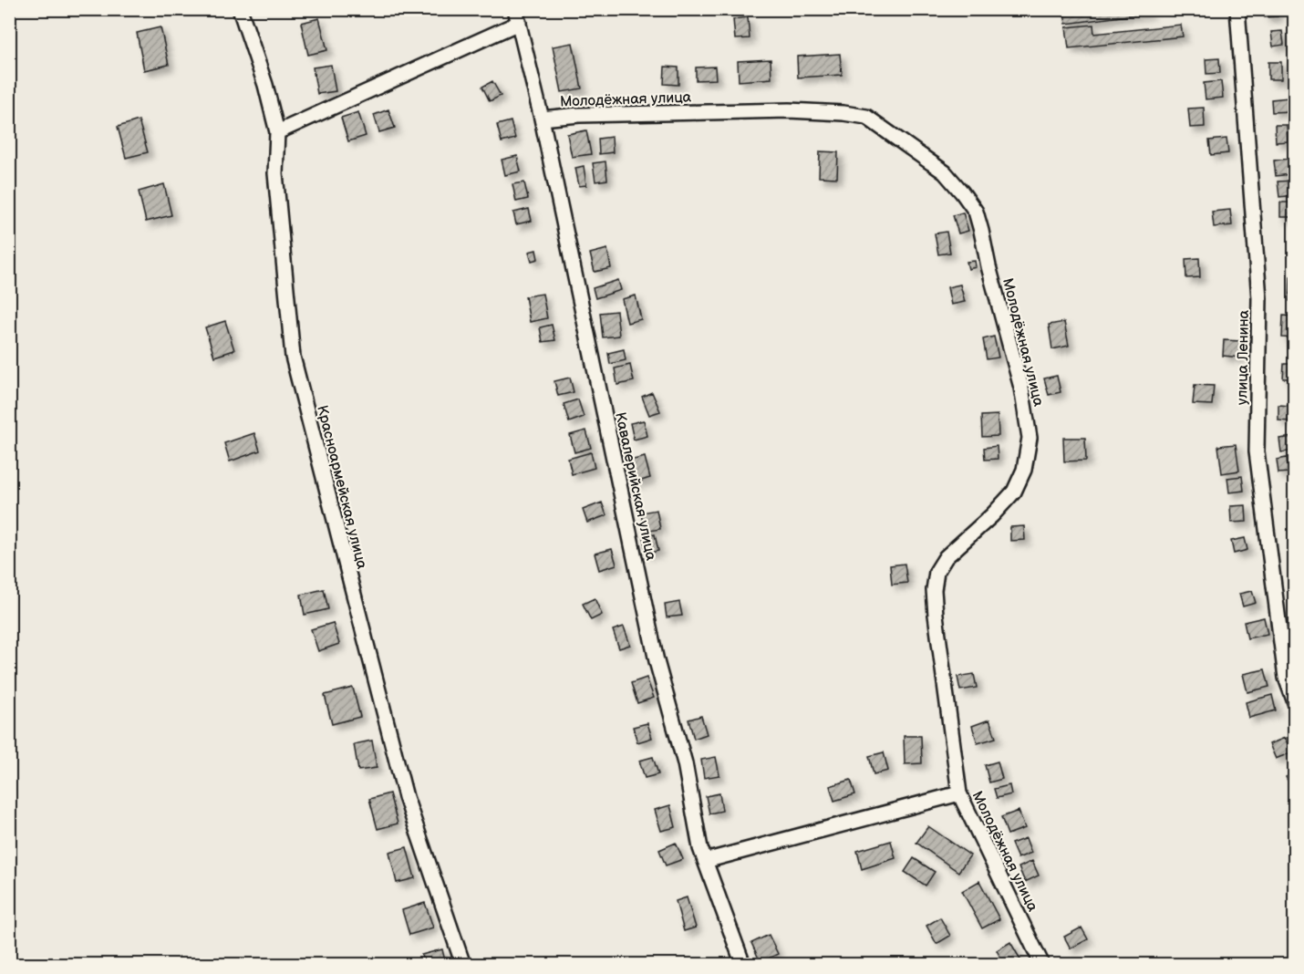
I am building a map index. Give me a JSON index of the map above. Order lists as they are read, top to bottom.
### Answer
{
  "streets": {
    "street": [
      "Молодёжная улица",
      "улица Ленина",
      "Кавалерийская улица",
      "Красноармейская улица"
    ]
  },
  "crossings": [
    ["Молодёжная улица", "Кавалерийская улица"]
  ]
}
